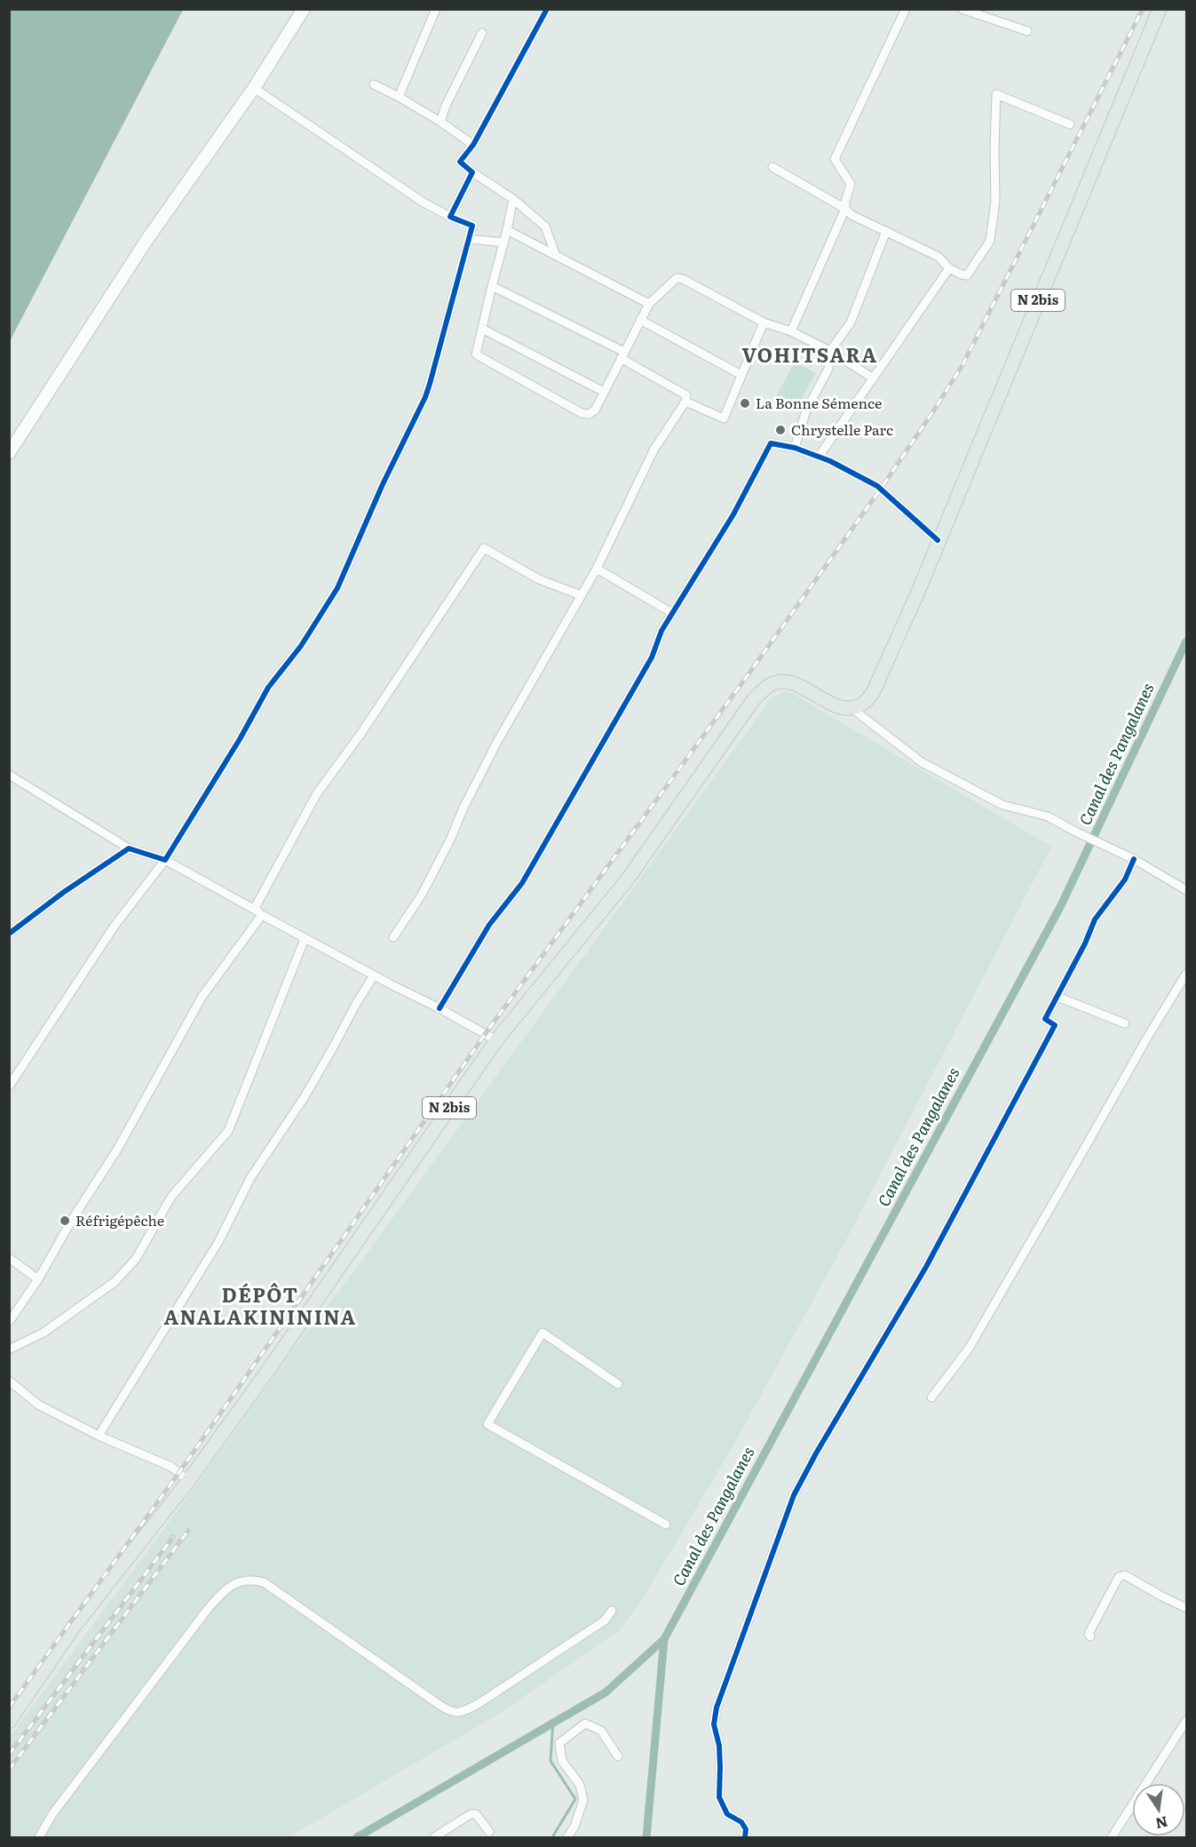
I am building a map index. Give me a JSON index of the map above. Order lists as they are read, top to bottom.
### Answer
{
  "streets": {
    "main road": ["N 2bis"]
  },
  "districts": ["VOHITSARA", "DÉPÔT ANALAKINININA"],
  "water": ["Canal des Pangalanes"],
  "places": ["La Bonne Sémence", "Chrystelle Parc", "Réfrigépêche"],
  "north": "bottom"
}
